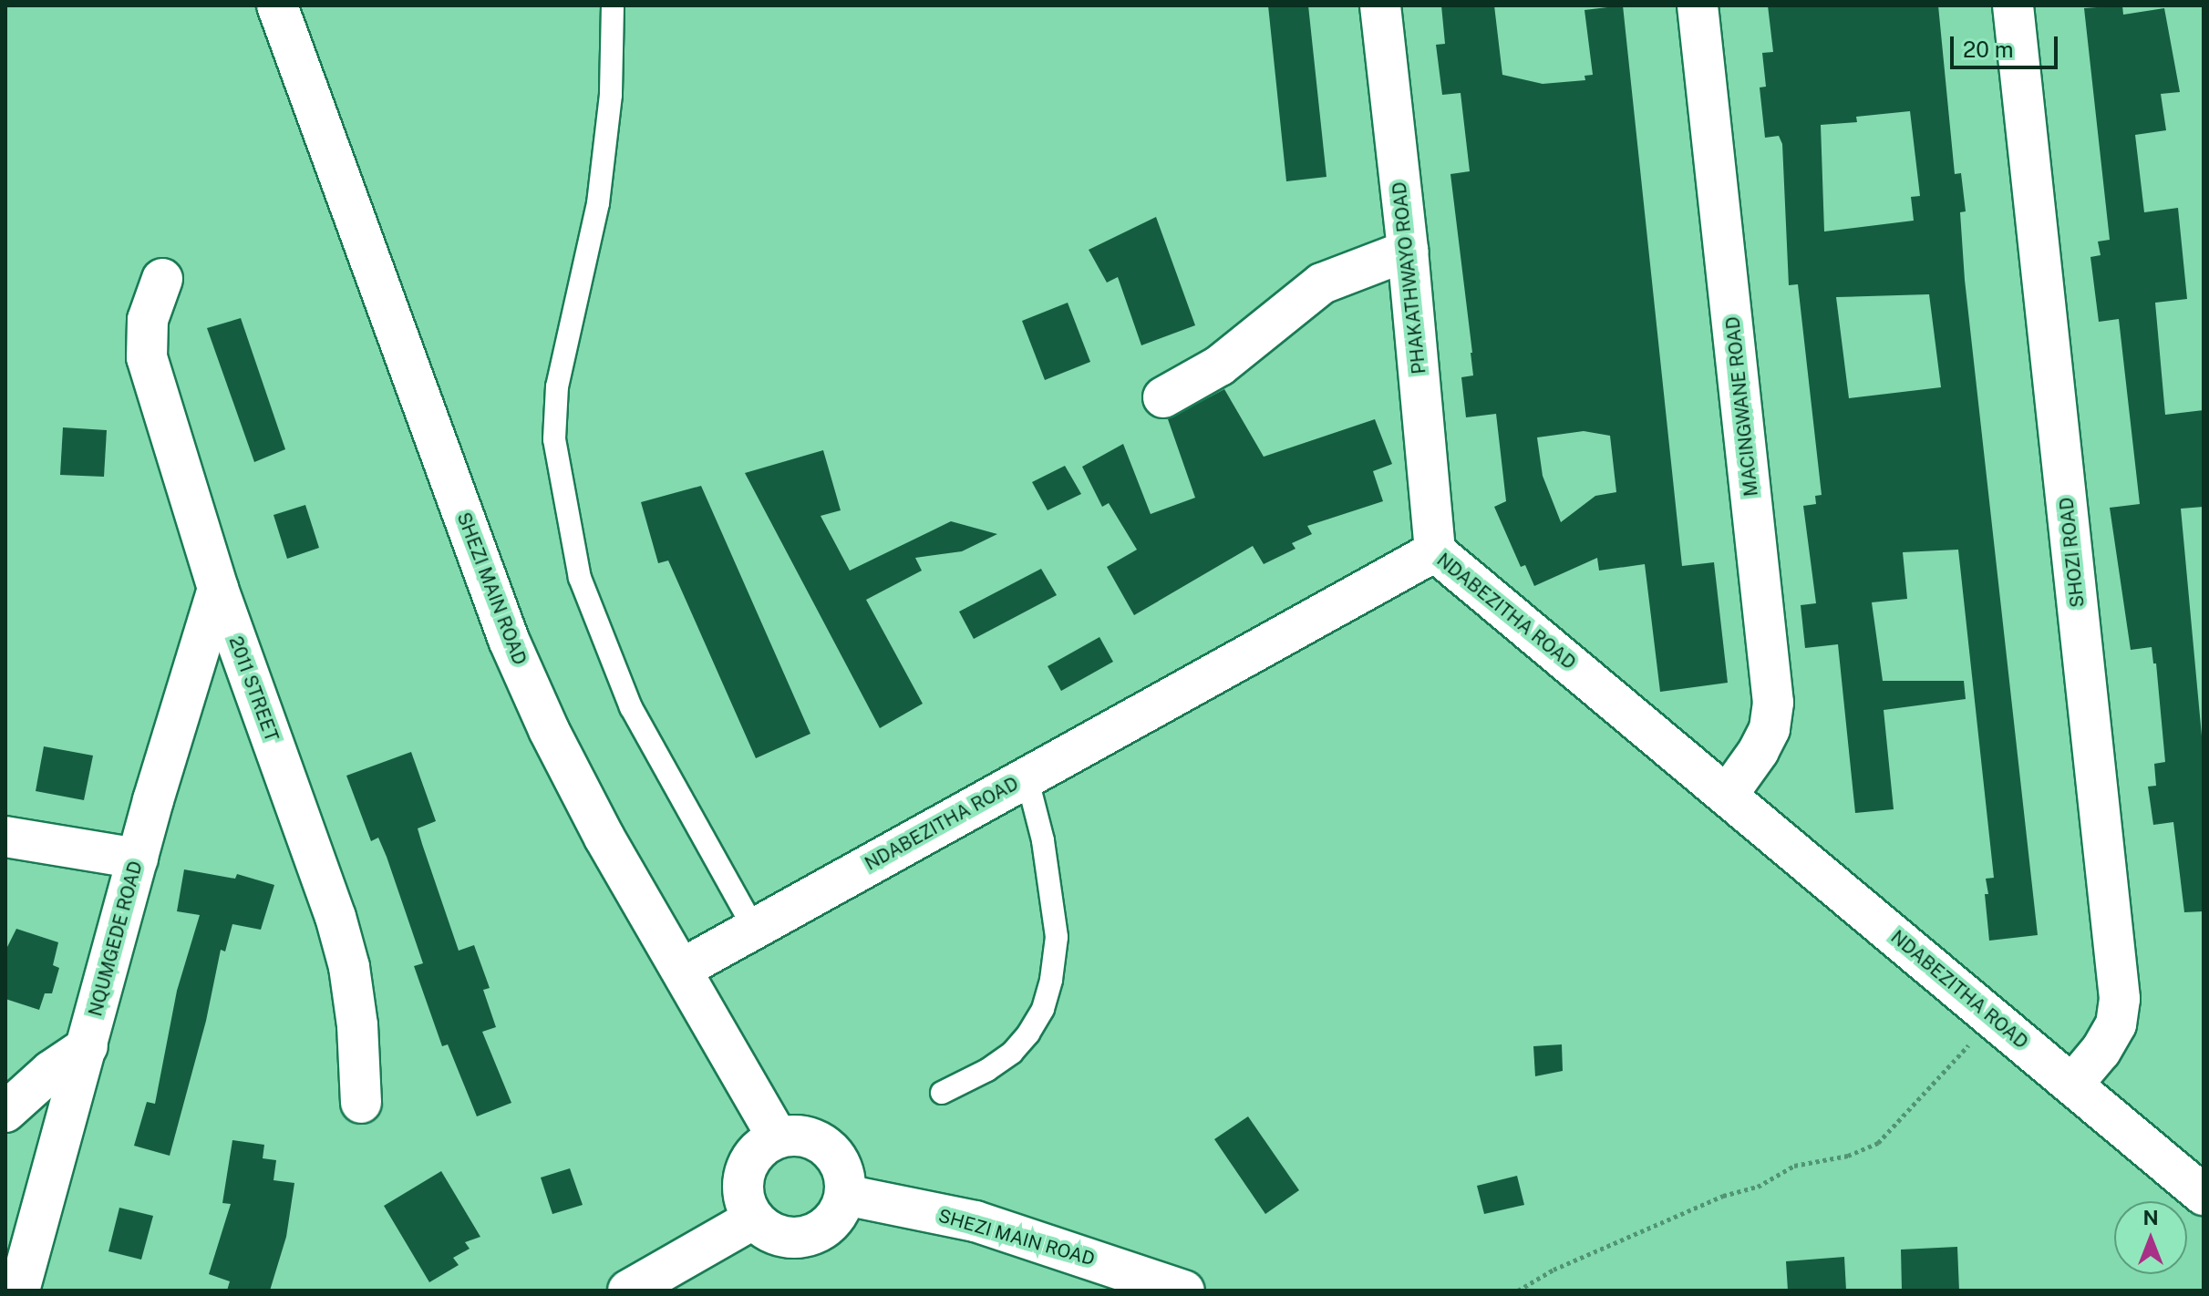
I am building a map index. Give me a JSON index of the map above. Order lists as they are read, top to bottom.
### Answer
{
  "streets": {
    "street": [
      "PHAKATHWAYO ROAD",
      "MACINGWANE ROAD",
      "SHOZI ROAD",
      "SHEZI MAIN ROAD",
      "NDABEZITHA ROAD",
      "2011 STREET",
      "NQUMGEDE ROAD"
    ]
  },
  "crossings": [
    ["PHAKATHWAYO ROAD", "NDABEZITHA ROAD"],
    ["MACINGWANE ROAD", "NDABEZITHA ROAD"],
    ["SHOZI ROAD", "NDABEZITHA ROAD"],
    ["SHEZI MAIN ROAD", "NDABEZITHA ROAD"],
    ["2011 STREET", "NQUMGEDE ROAD"]
  ],
  "scale_bar": "20 m",
  "north": "top"
}
